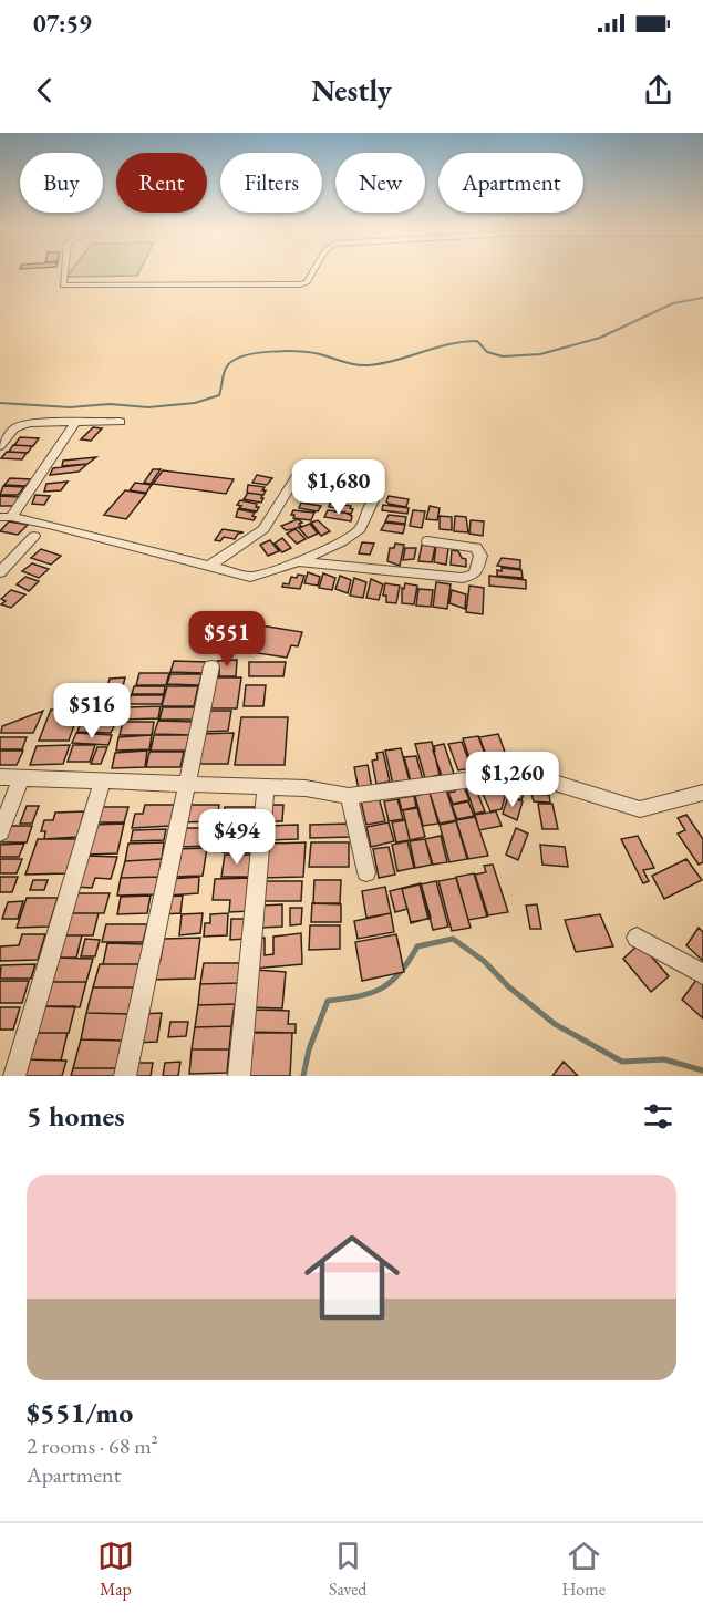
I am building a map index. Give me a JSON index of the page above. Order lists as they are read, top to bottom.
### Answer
{
  "page": {
    "status": "07:59",
    "header": "Nestly",
    "chip": [
      "Buy",
      "Rent",
      "Filters",
      "New",
      "Apartment"
    ],
    "price": [
      "$1,680",
      "$551",
      "$516",
      "$1,260",
      "$494"
    ],
    "heading": "5 homes",
    "list": [
      {
        "name": "$551/mo",
        "note": "2 rooms · 68 m² · Apartment"
      }
    ],
    "tabs": ["Map", "Saved", "Home"]
  }
}
